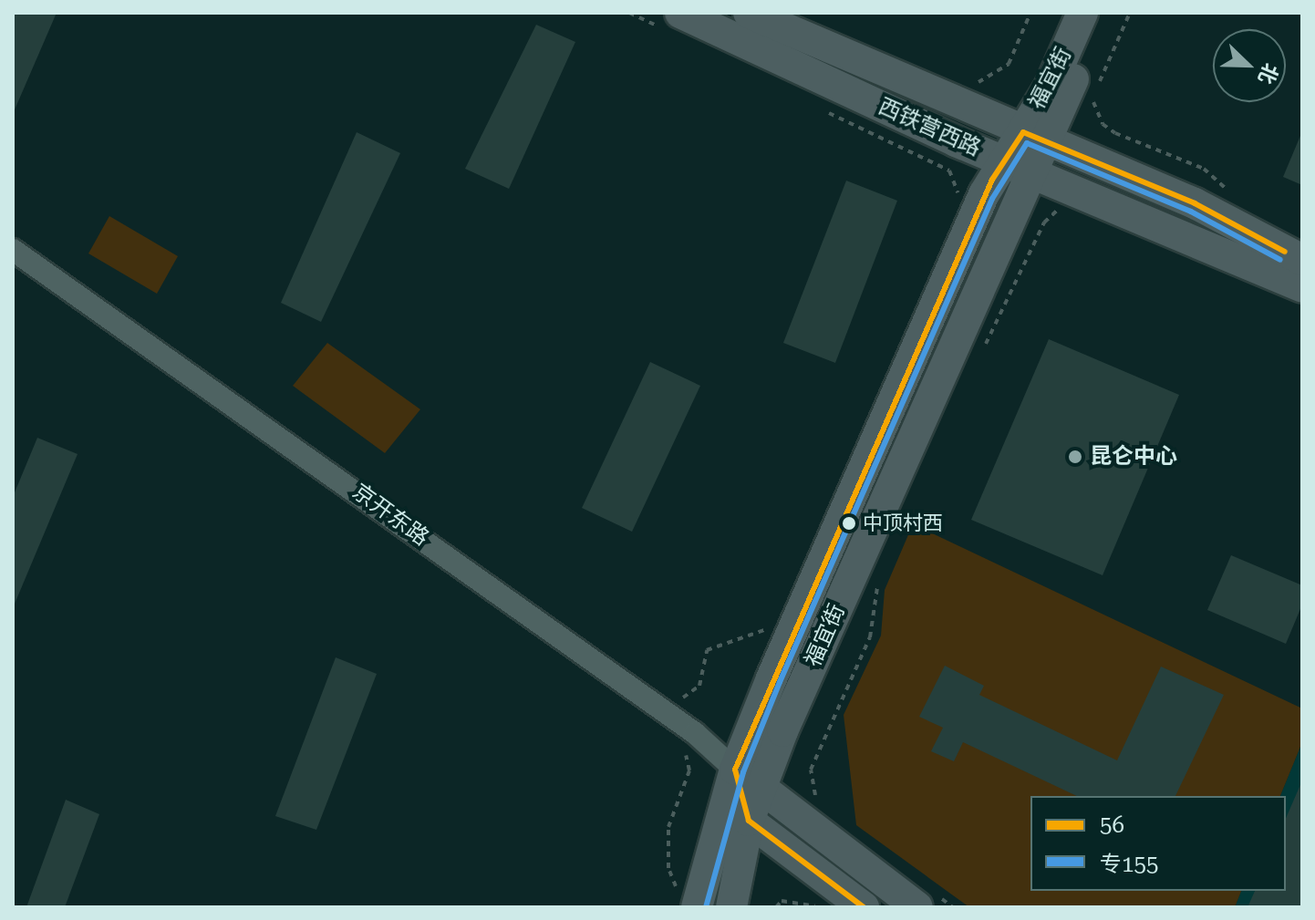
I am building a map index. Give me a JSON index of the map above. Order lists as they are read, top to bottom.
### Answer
{
  "streets": {
    "street": ["福宜街", "西铁营西路", "京开东路"]
  },
  "crossings": [
    ["福宜街", "西铁营西路"],
    ["福宜街", "京开东路"]
  ],
  "places": ["昆仑中心", "中顶村西"],
  "lines": ["transit line 56", "transit line 专155"],
  "legend": ["56", "专155"],
  "north": "bottom right"
}
